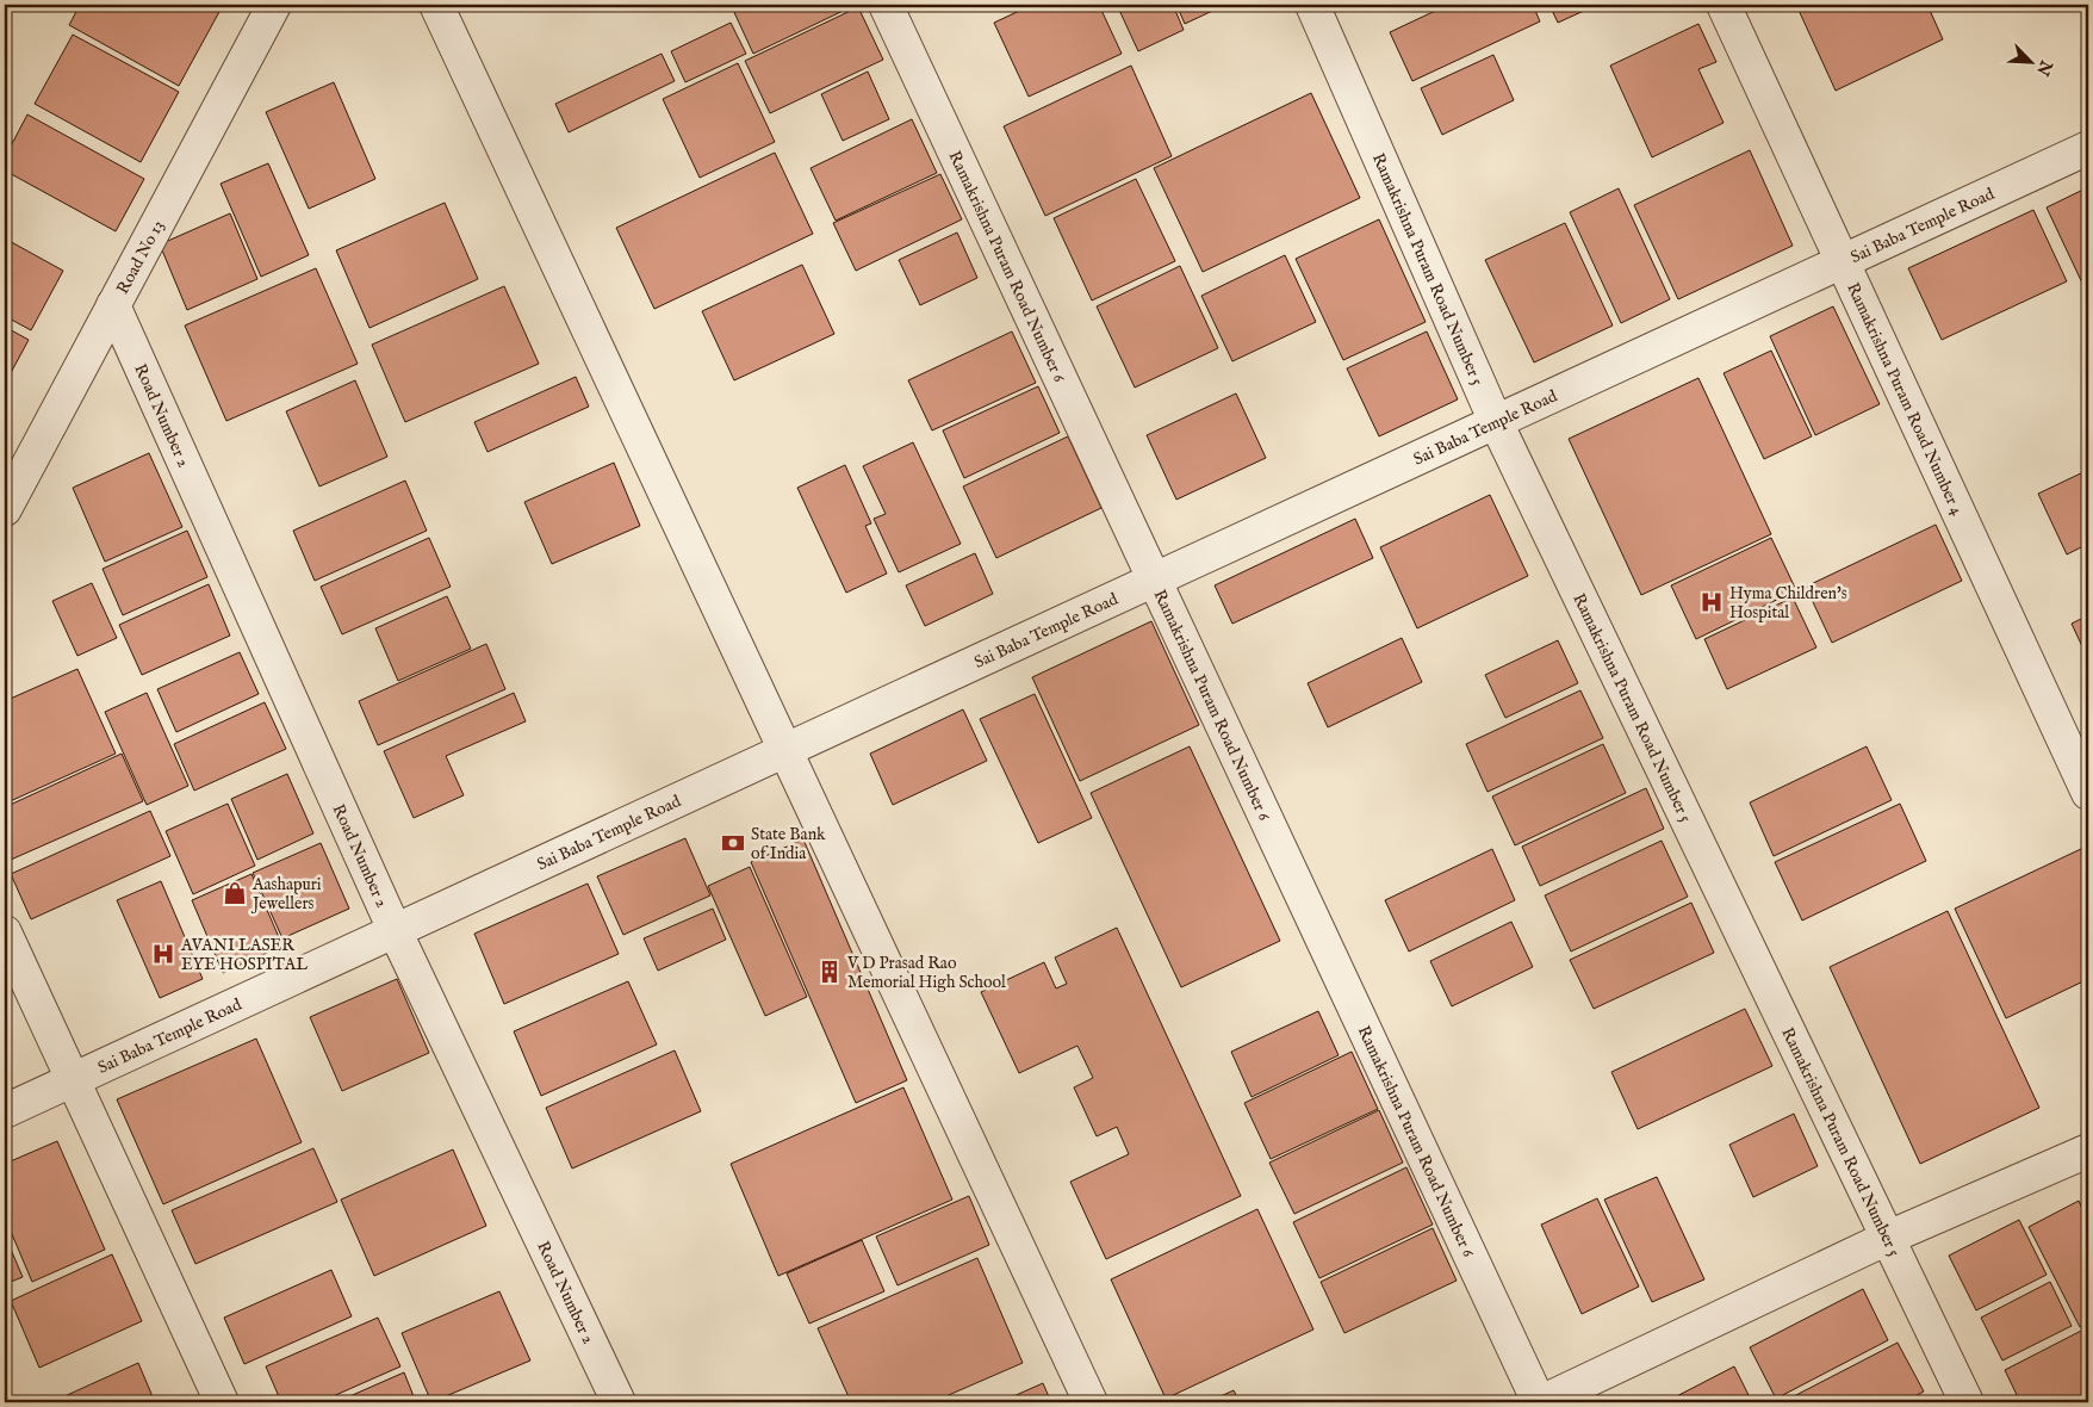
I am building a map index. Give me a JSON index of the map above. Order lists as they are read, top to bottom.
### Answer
{
  "streets": {
    "street": [
      "Sai Baba Temple Road",
      "Road No 13",
      "Ramakrishna Puram Road Number 6",
      "Ramakrishna Puram Road Number 5",
      "Ramakrishna Puram Road Number 4",
      "Road Number 2"
    ]
  },
  "crossings": [
    ["Sai Baba Temple Road", "Ramakrishna Puram Road Number 6"],
    ["Sai Baba Temple Road", "Ramakrishna Puram Road Number 5"],
    ["Sai Baba Temple Road", "Ramakrishna Puram Road Number 4"],
    ["Sai Baba Temple Road", "Road Number 2"],
    ["Road No 13", "Road Number 2"]
  ],
  "places": {
    "hospital": ["Hyma Children's Hospital", "AVANI LASER EYE HOSPITAL"],
    "bank": ["State Bank of India"],
    "shop": ["Aashapuri Jewellers"],
    "building": ["V D Prasad Rao Memorial High School"]
  },
  "north": "bottom right"
}
